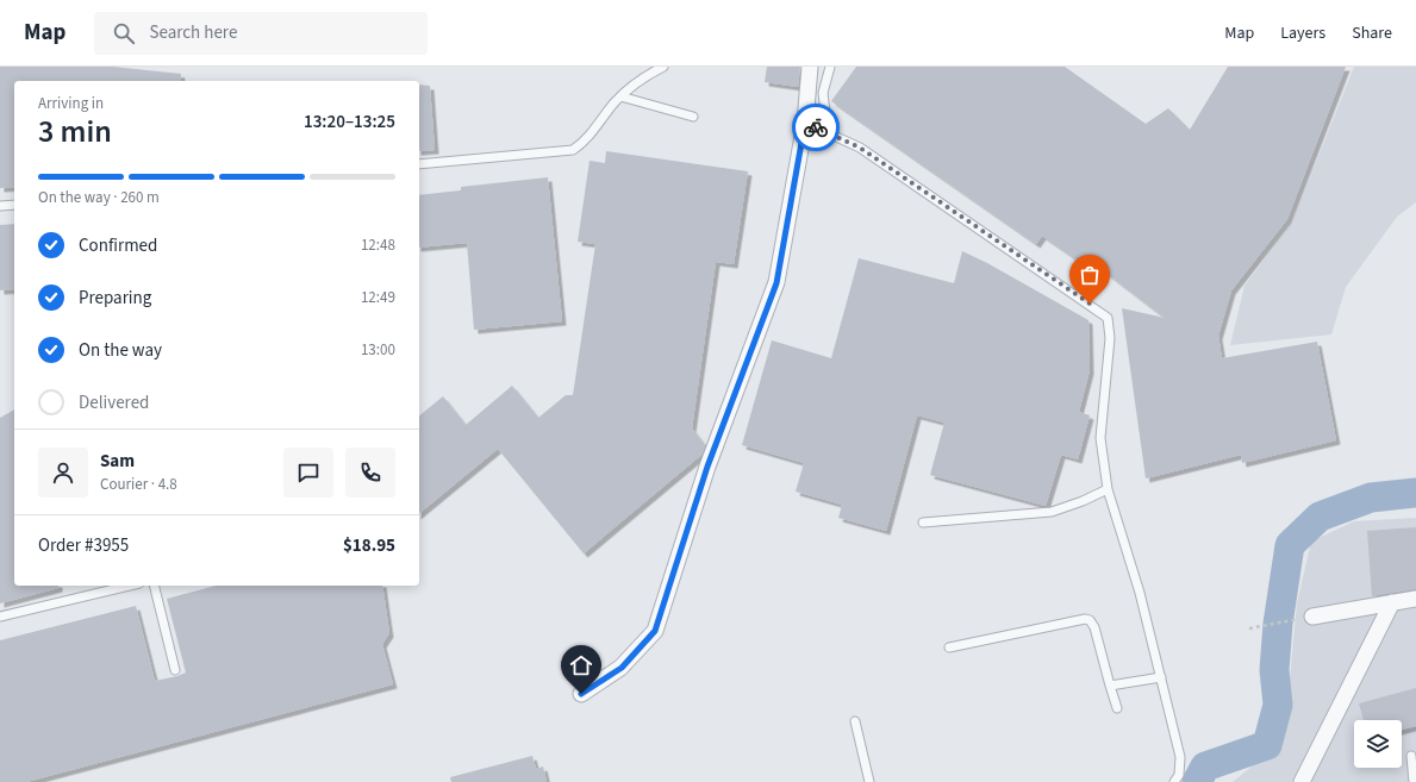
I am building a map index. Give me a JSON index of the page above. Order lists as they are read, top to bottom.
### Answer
{
  "page": {
    "header": "Map",
    "search": "Search here",
    "nav": ["Map", "Layers", "Share"],
    "heading": ["3 min", "Arriving in", "13:20–13:25"],
    "panel": [
      "Sam",
      "Courier · 4.8",
      "Order #3955",
      "$18.95"
    ],
    "bar": "On the way · 260 m",
    "list": [
      ["Confirmed", "12:48"],
      ["Preparing", "12:49"],
      ["On the way", "13:00"],
      "Delivered"
    ]
  }
}
